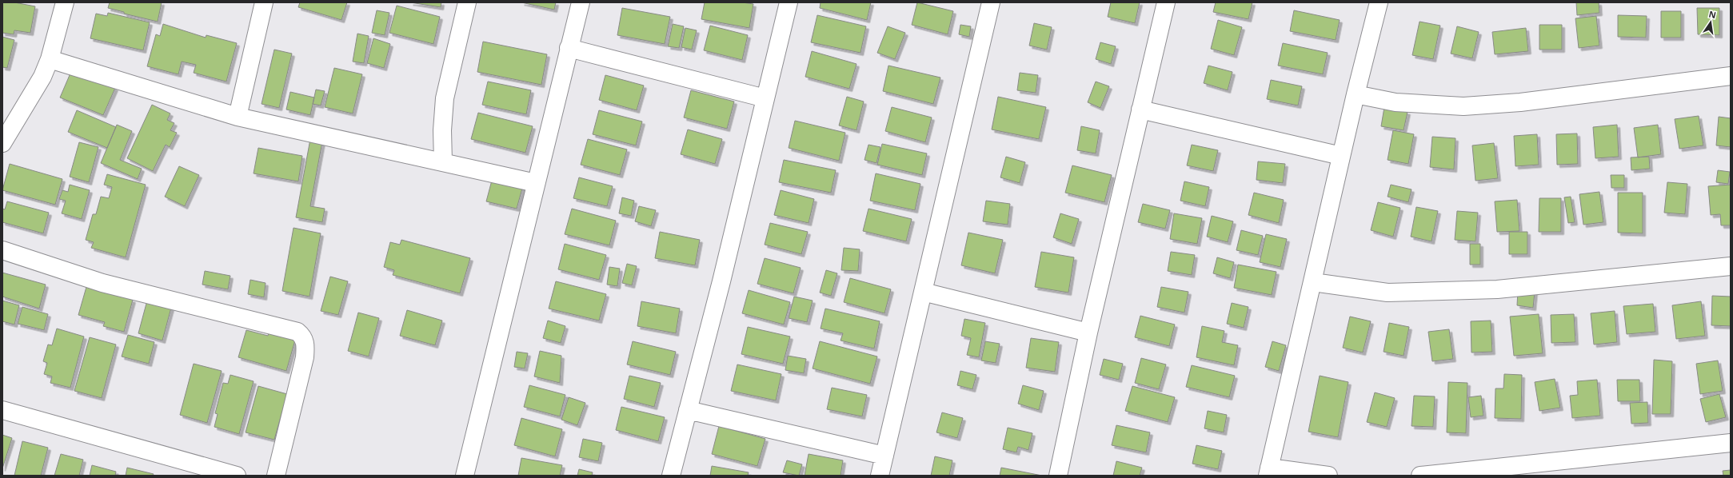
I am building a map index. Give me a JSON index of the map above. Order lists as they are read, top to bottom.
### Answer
{
  "north": "top"
}
